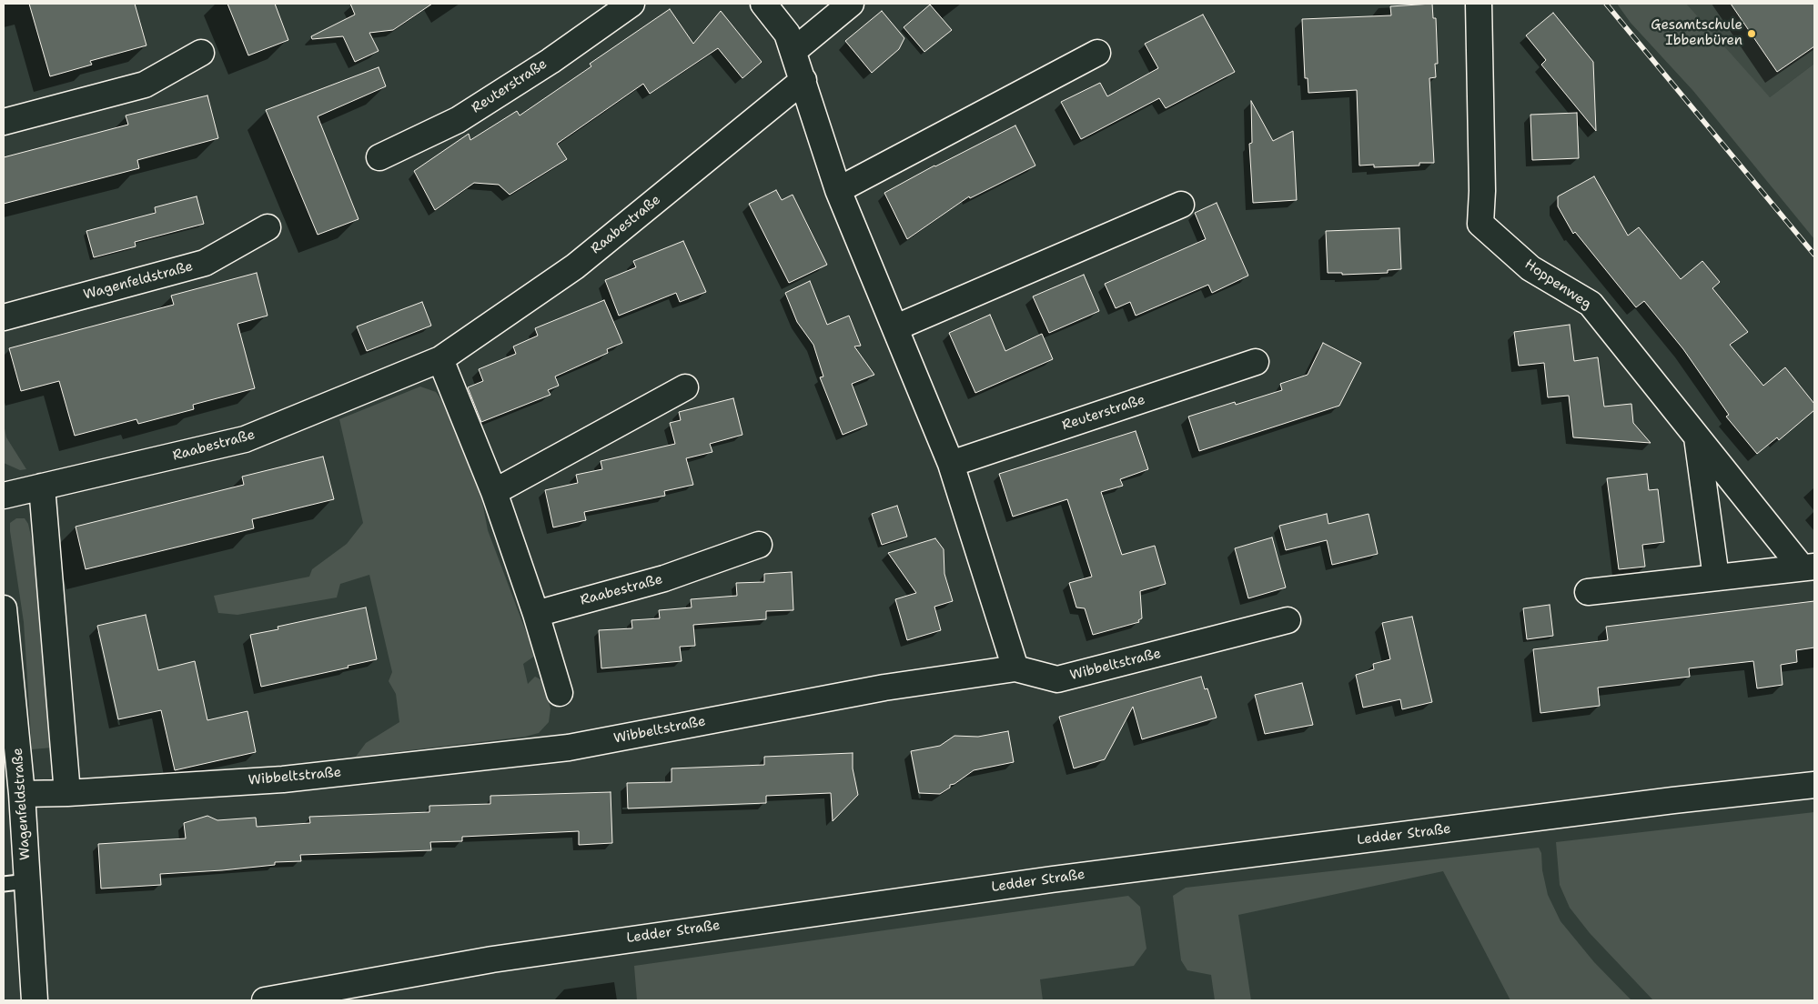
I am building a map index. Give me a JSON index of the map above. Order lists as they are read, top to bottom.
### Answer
{
  "streets": {
    "street": [
      "Reuterstraße",
      "Raabestraße",
      "Wagenfeldstraße",
      "Hoppenweg",
      "Wibbeltstraße",
      "Ledder Straße"
    ]
  },
  "crossings": [
    ["Wagenfeldstraße", "Wibbeltstraße"]
  ],
  "places": ["Gesamtschule Ibbenbüren"]
}
